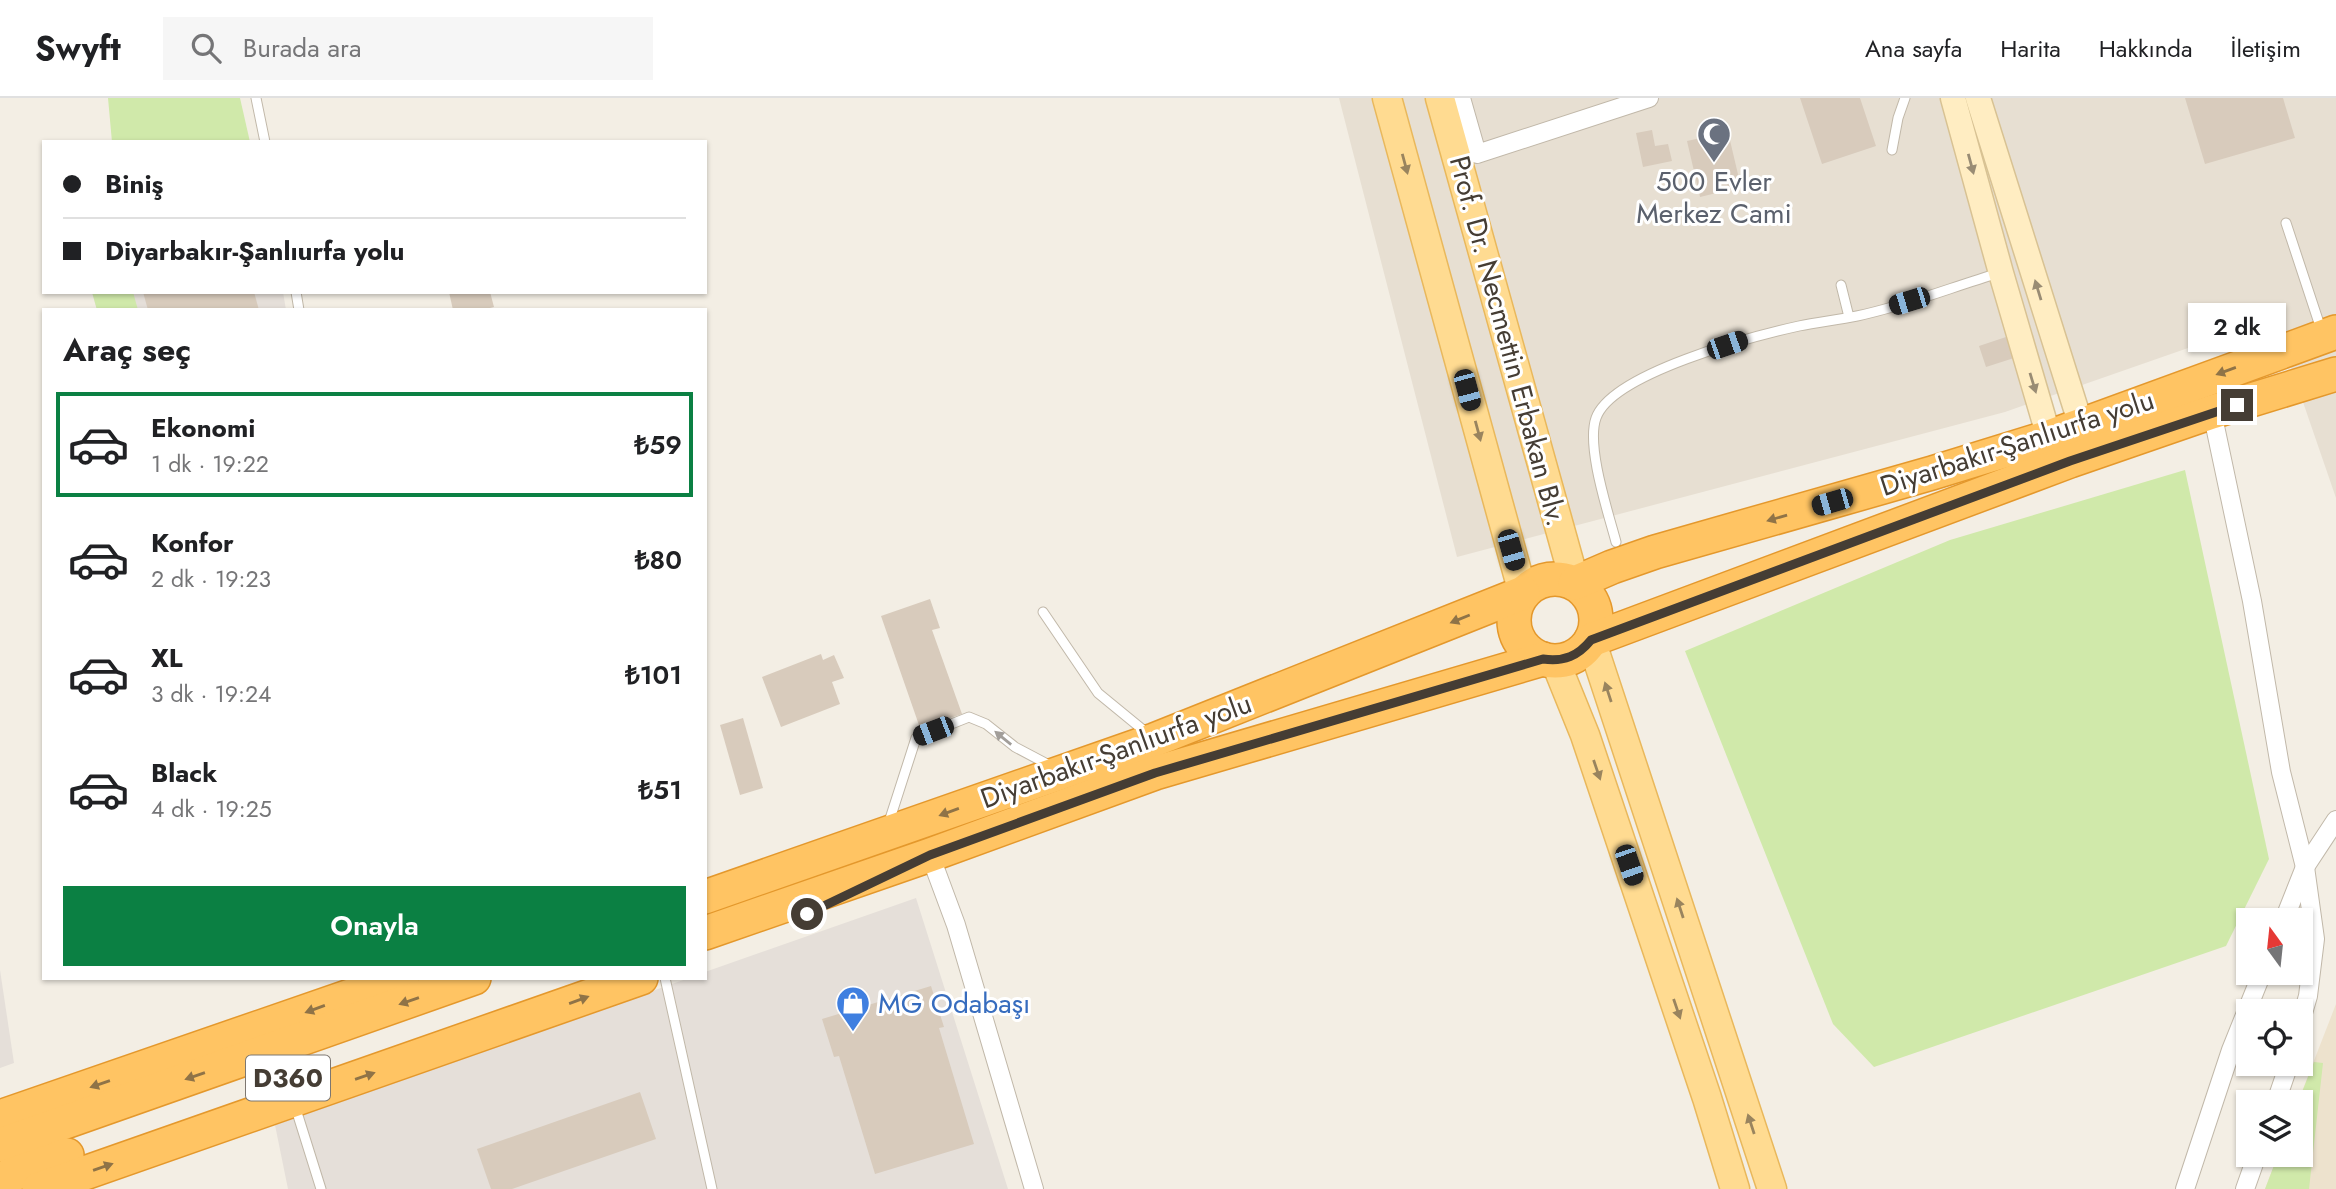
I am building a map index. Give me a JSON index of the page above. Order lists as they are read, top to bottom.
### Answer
{
  "streets": {
    "highway": ["Diyarbakır-Şanlıurfa yolu", "D360"],
    "main road": ["Prof. Dr. Necmettin Erbakan Blv."]
  },
  "crossings": [
    ["Prof. Dr. Necmettin Erbakan Blv.", "Diyarbakır-Şanlıurfa yolu"]
  ],
  "places": {
    "mosque": ["500 Evler Merkez Cami"],
    "shop": ["MG Odabaşı"]
  },
  "north": "top",
  "page": {
    "header": "Swyft",
    "search": "Burada ara",
    "nav": [
      "Ana sayfa",
      "Harita",
      "Hakkında",
      "İletişim"
    ],
    "banner": ["Biniş", "Diyarbakır-Şanlıurfa yolu"],
    "bubble": "2 dk",
    "heading": "Araç seç",
    "list": [
      {
        "name": "Ekonomi",
        "note": "1 dk · 19:22",
        "value": "₺59"
      },
      {
        "name": "Konfor",
        "note": "2 dk · 19:23",
        "value": "₺80"
      },
      {
        "name": "XL",
        "note": "3 dk · 19:24",
        "value": "₺101"
      },
      {
        "name": "Black",
        "note": "4 dk · 19:25",
        "value": "₺51"
      }
    ],
    "buttons": "Onayla"
  }
}
